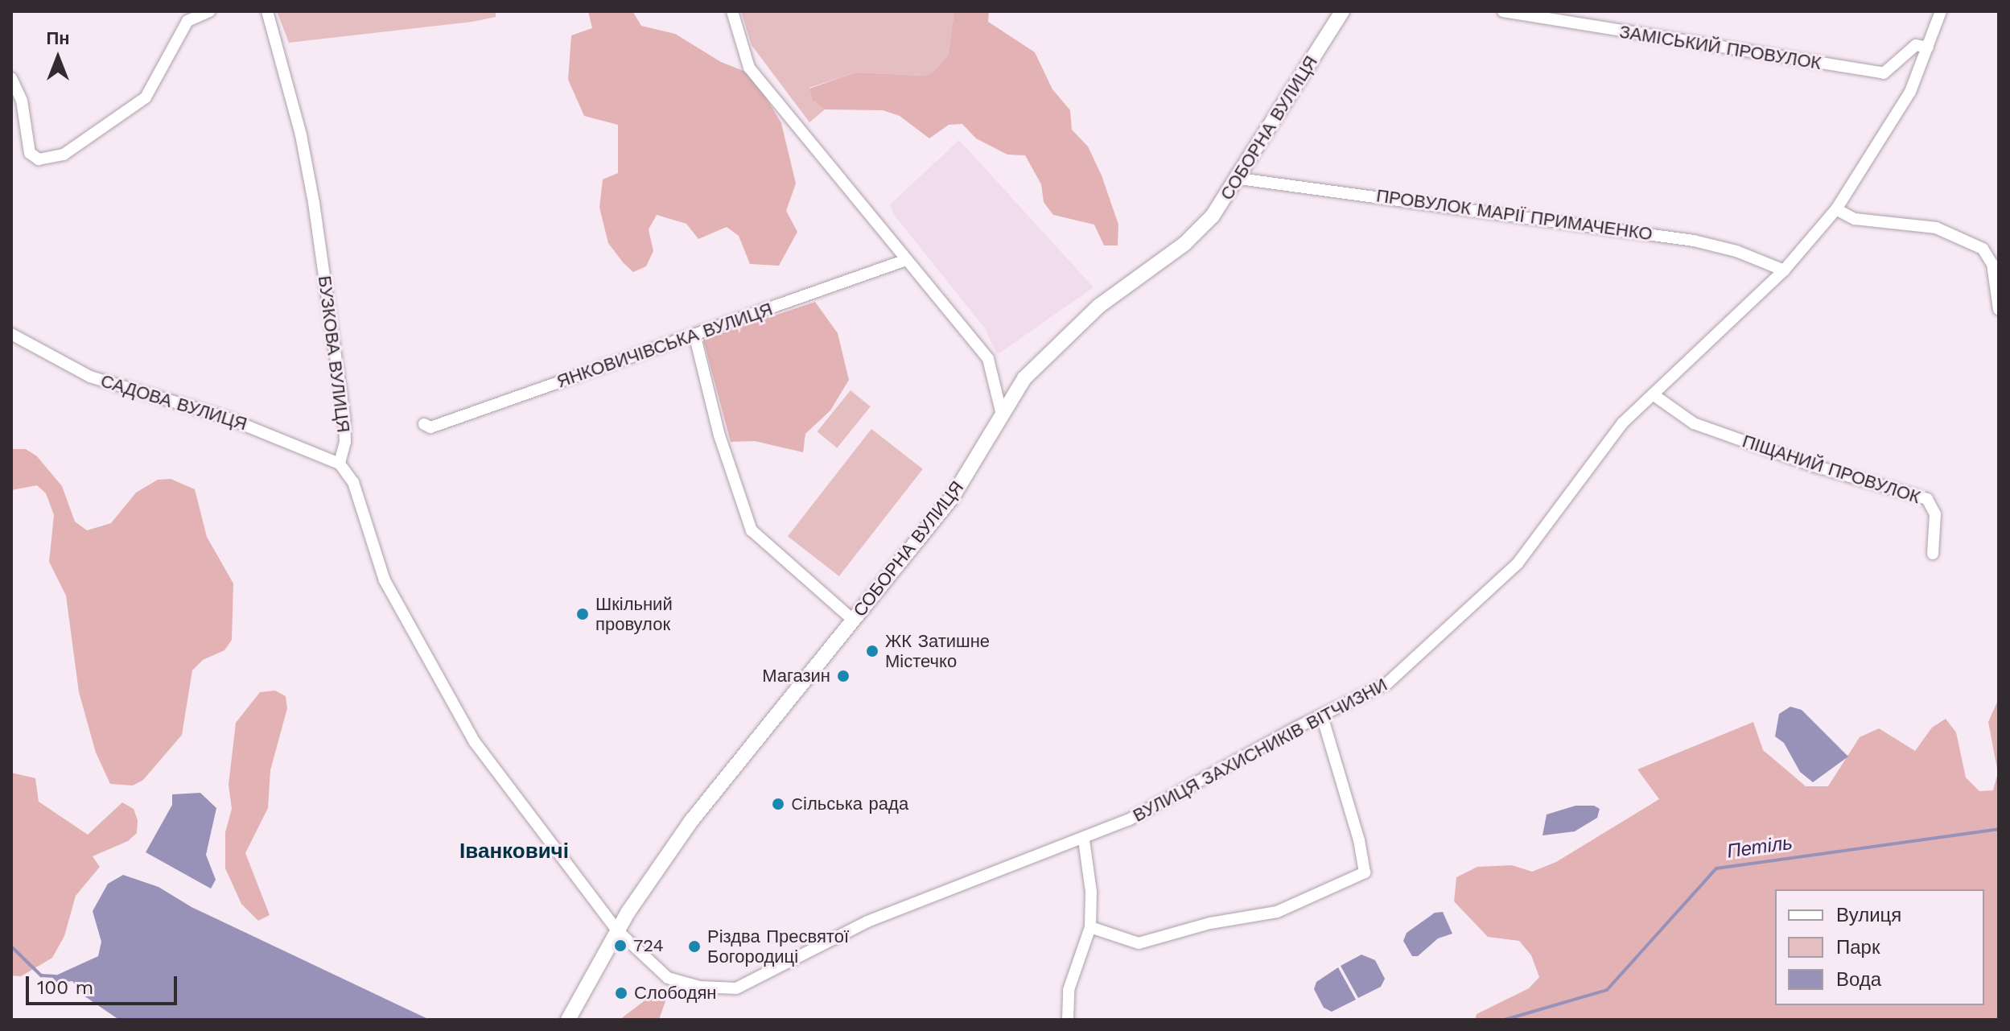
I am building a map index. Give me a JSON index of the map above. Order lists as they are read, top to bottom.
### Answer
{
  "streets": {
    "street": [
      "ЗАМІСЬКИЙ ПРОВУЛОК",
      "СОБОРНА ВУЛИЦЯ",
      "ПРОВУЛОК МАРІЇ ПРИМАЧЕНКО",
      "ЯНКОВИЧІВСЬКА ВУЛИЦЯ",
      "БУЗКОВА ВУЛИЦЯ",
      "САДОВА ВУЛИЦЯ",
      "ПІЩАНИЙ ПРОВУЛОК",
      "ВУЛИЦЯ ЗАХИСНИКІВ ВІТЧИЗНИ"
    ]
  },
  "crossings": [
    ["ЗАМІСЬКИЙ ПРОВУЛОК", "ВУЛИЦЯ ЗАХИСНИКІВ ВІТЧИЗНИ"],
    ["СОБОРНА ВУЛИЦЯ", "ПРОВУЛОК МАРІЇ ПРИМАЧЕНКО"],
    ["СОБОРНА ВУЛИЦЯ", "ВУЛИЦЯ ЗАХИСНИКІВ ВІТЧИЗНИ"],
    ["ПРОВУЛОК МАРІЇ ПРИМАЧЕНКО", "ВУЛИЦЯ ЗАХИСНИКІВ ВІТЧИЗНИ"],
    ["БУЗКОВА ВУЛИЦЯ", "САДОВА ВУЛИЦЯ"],
    ["ПІЩАНИЙ ПРОВУЛОК", "ВУЛИЦЯ ЗАХИСНИКІВ ВІТЧИЗНИ"]
  ],
  "districts": ["Іванковичі"],
  "water": ["Петіль"],
  "places": [
    "Шкільний провулок",
    "ЖК Затишне Містечко",
    "Магазин",
    "Cільська рада",
    "724",
    "Різдва Пресвятої Богородиці",
    "Слободян"
  ],
  "legend": ["Вулиця", "Парк", "Вода"],
  "scale_bar": "100 m",
  "north": "top"
}
